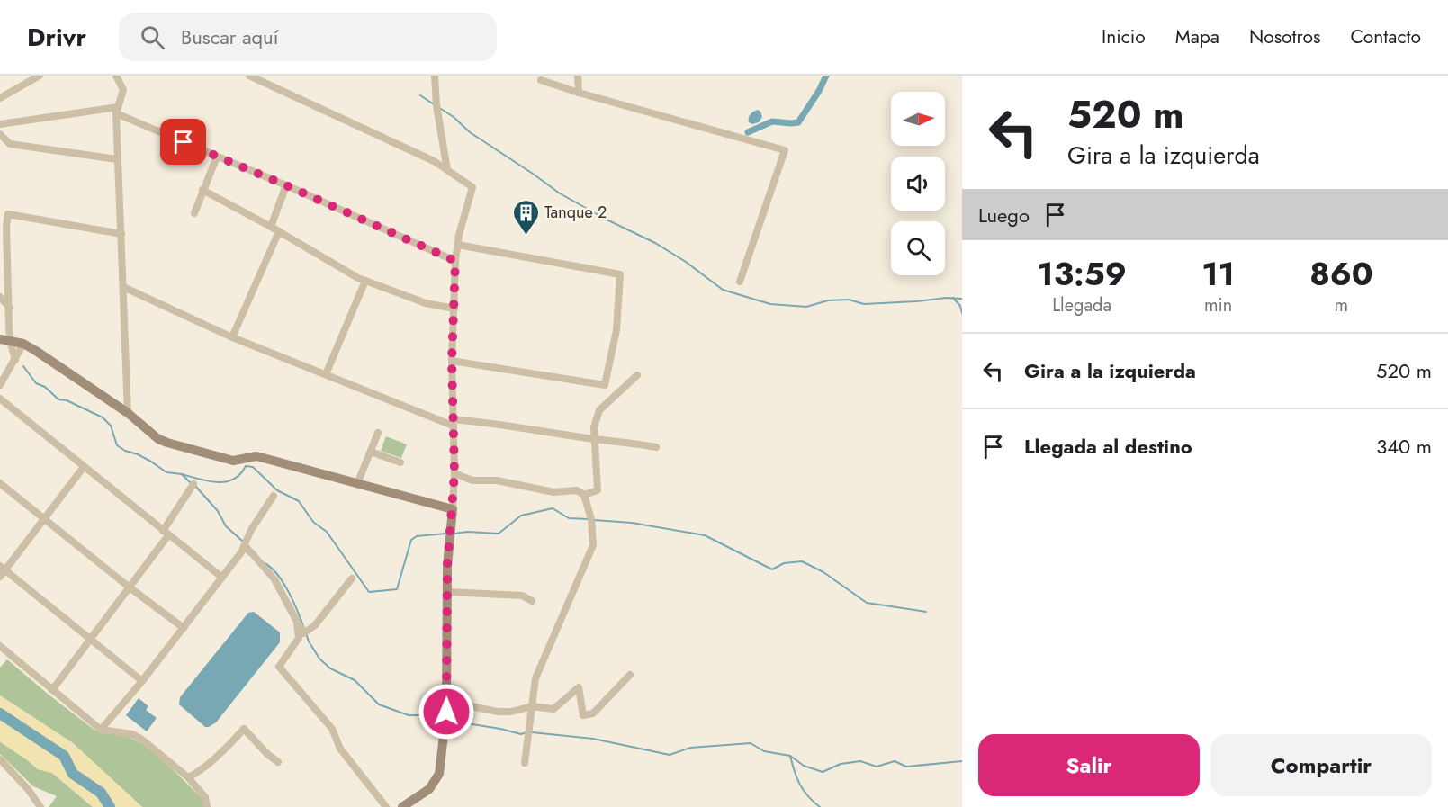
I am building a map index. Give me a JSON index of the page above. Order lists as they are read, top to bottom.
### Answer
{
  "places": {
    "building": ["Tanque 2"]
  },
  "north": "right",
  "page": {
    "header": "Drivr",
    "search": "Buscar aquí",
    "nav": [
      "Inicio",
      "Mapa",
      "Nosotros",
      "Contacto"
    ],
    "turn": ["520 m", "Gira a la izquierda"],
    "then": "Luego",
    "eta": [
      "13:59",
      "Llegada",
      "11",
      "min",
      "860",
      "m"
    ],
    "list": [
      {
        "name": "Gira a la izquierda",
        "value": "520 m"
      },
      {
        "name": "Llegada al destino",
        "value": "340 m"
      }
    ],
    "buttons": ["Salir", "Compartir"]
  }
}
